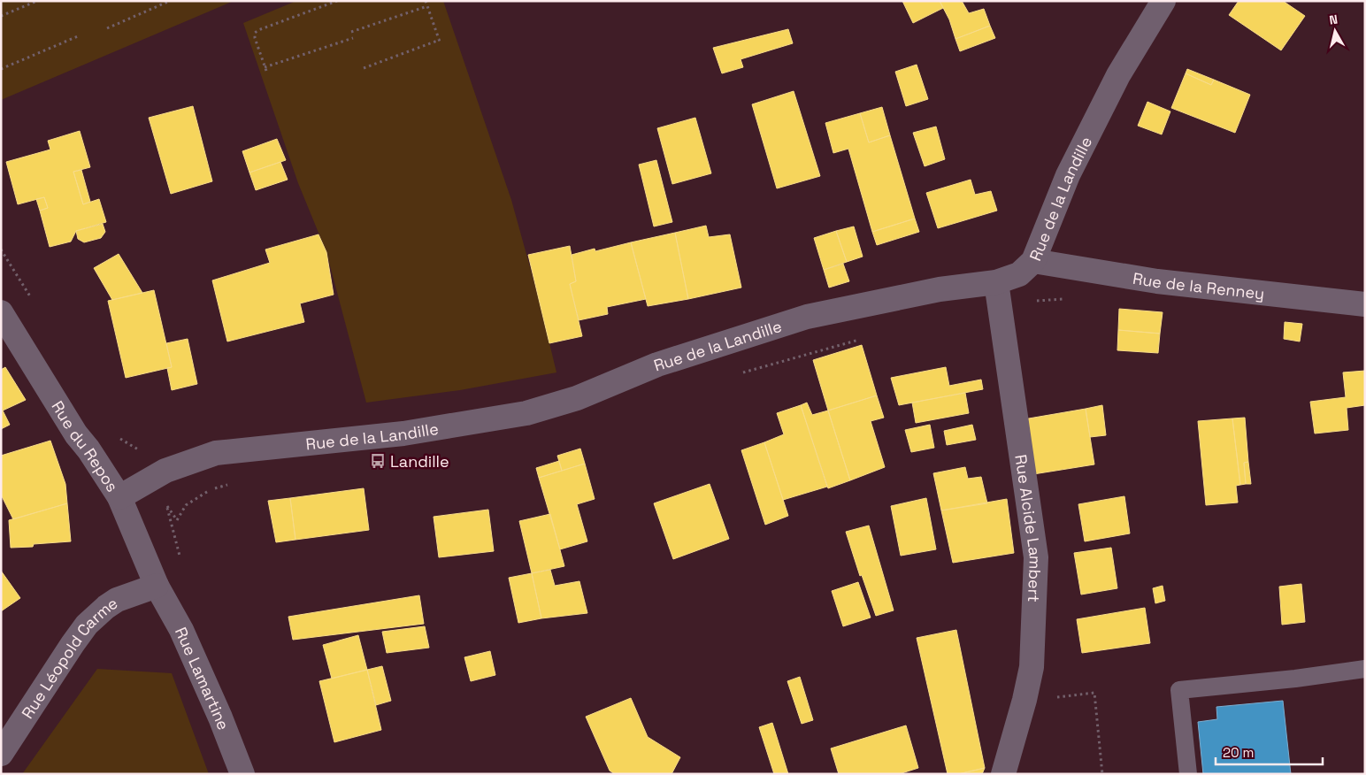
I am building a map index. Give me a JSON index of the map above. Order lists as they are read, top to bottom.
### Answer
{
  "streets": {
    "street": [
      "Rue de la Landille",
      "Rue de la Renney",
      "Rue du Repos",
      "Rue Alcide Lambert",
      "Rue Léopold Carme",
      "Rue Lamartine"
    ]
  },
  "crossings": [
    ["Rue de la Landille", "Rue de la Renney"],
    ["Rue de la Landille", "Rue du Repos"],
    ["Rue de la Landille", "Rue Alcide Lambert"],
    ["Rue du Repos", "Rue Léopold Carme"],
    ["Rue du Repos", "Rue Lamartine"],
    ["Rue Léopold Carme", "Rue Lamartine"]
  ],
  "places": {
    "bus stop": ["Landille"]
  },
  "scale_bar": "20 m",
  "north": "top"
}
